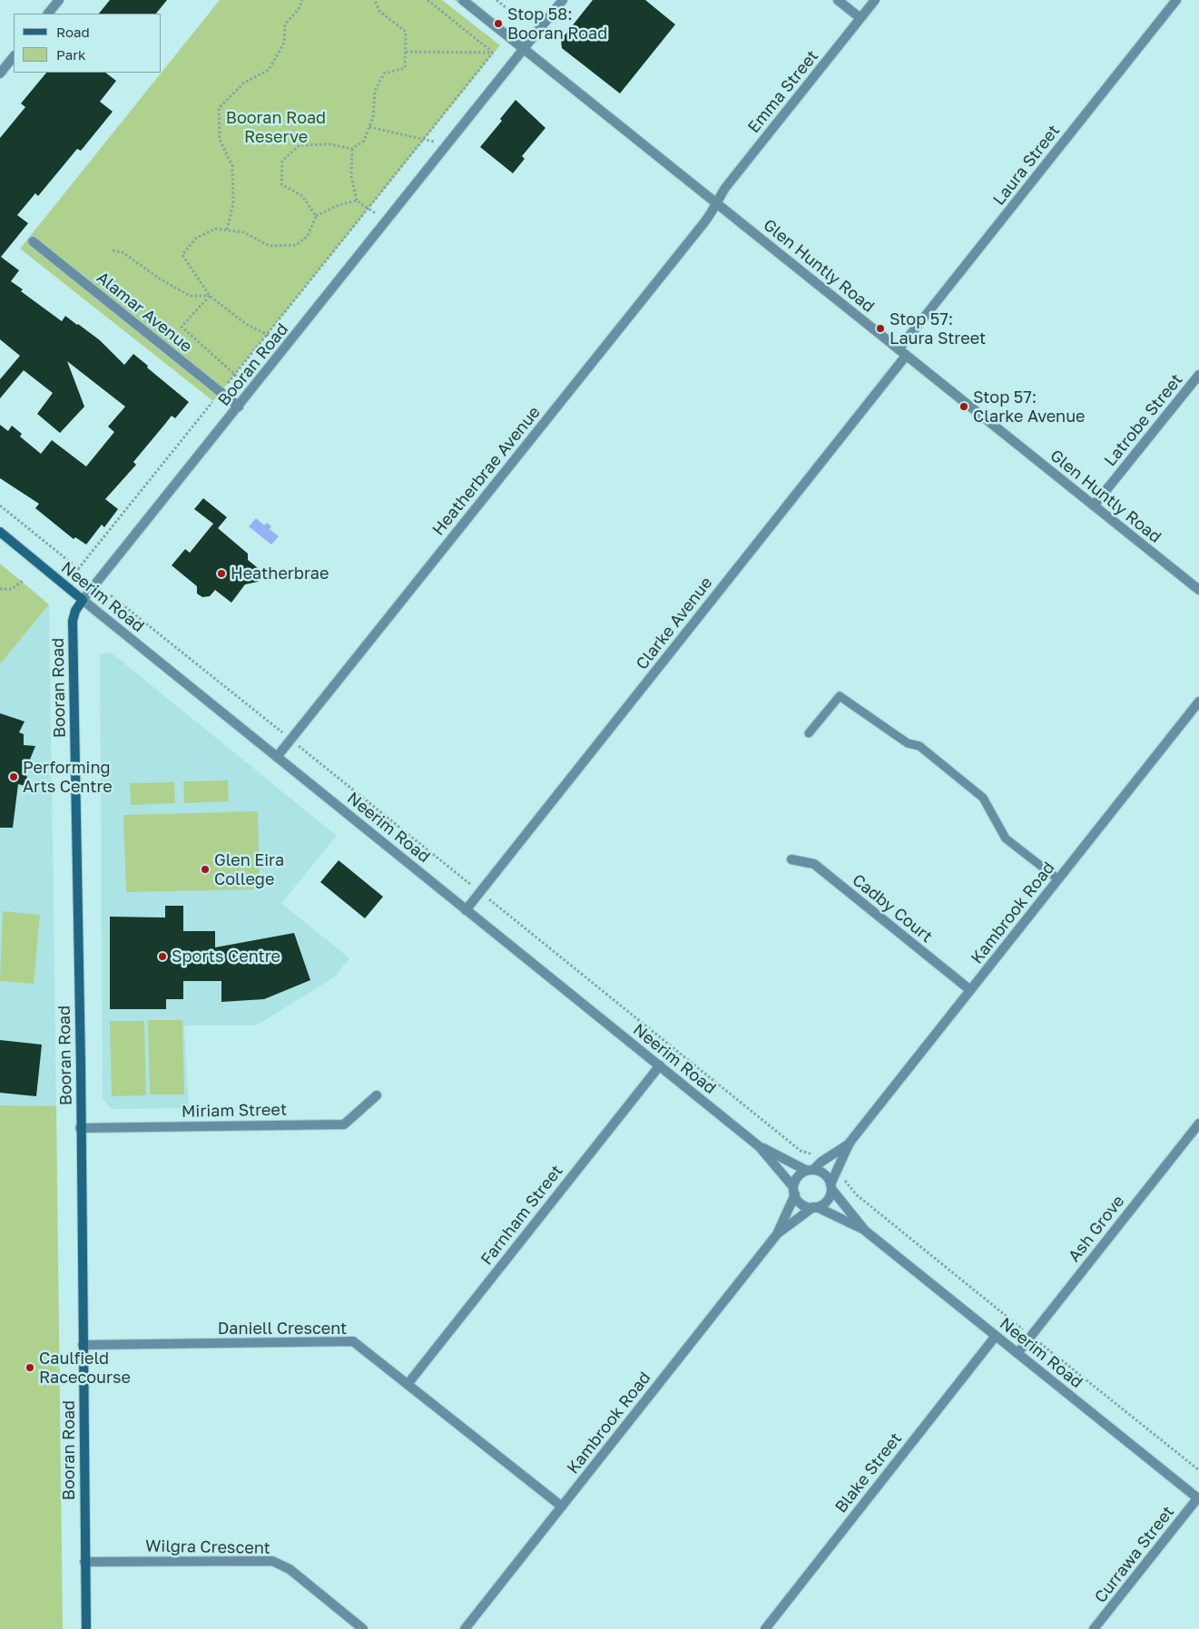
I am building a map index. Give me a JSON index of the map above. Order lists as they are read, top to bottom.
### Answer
{
  "streets": {
    "main road": ["Booran Road", "Neerim Road"],
    "street": [
      "Emma Street",
      "Laura Street",
      "Glen Huntly Road",
      "Alamar Avenue",
      "Latrobe Street",
      "Heatherbrae Avenue",
      "Clarke Avenue",
      "Cadby Court",
      "Kambrook Road",
      "Miriam Street",
      "Farnham Street",
      "Ash Grove",
      "Daniell Crescent",
      "Blake Street",
      "Wilgra Crescent",
      "Currawa Street"
    ]
  },
  "crossings": [
    ["Emma Street", "Glen Huntly Road"],
    ["Emma Street", "Heatherbrae Avenue"],
    ["Laura Street", "Glen Huntly Road"],
    ["Laura Street", "Clarke Avenue"],
    ["Glen Huntly Road", "Booran Road"],
    ["Glen Huntly Road", "Latrobe Street"],
    ["Glen Huntly Road", "Heatherbrae Avenue"],
    ["Glen Huntly Road", "Clarke Avenue"],
    ["Alamar Avenue", "Booran Road"],
    ["Booran Road", "Neerim Road"],
    ["Booran Road", "Miriam Street"],
    ["Booran Road", "Daniell Crescent"],
    ["Booran Road", "Wilgra Crescent"],
    ["Heatherbrae Avenue", "Neerim Road"],
    ["Neerim Road", "Clarke Avenue"],
    ["Neerim Road", "Kambrook Road"],
    ["Neerim Road", "Farnham Street"],
    ["Neerim Road", "Ash Grove"],
    ["Neerim Road", "Blake Street"],
    ["Neerim Road", "Currawa Street"],
    ["Cadby Court", "Kambrook Road"],
    ["Kambrook Road", "Daniell Crescent"],
    ["Farnham Street", "Daniell Crescent"]
  ],
  "parks": ["Booran Road Reserve"],
  "places": [
    "Stop 58: Booran Road",
    "Stop 57: Laura Street",
    "Stop 57: Clarke Avenue",
    "Heatherbrae",
    "Performing Arts Centre",
    "Glen Eira College",
    "Sports Centre",
    "Caulfield Racecourse"
  ],
  "legend": ["Road", "Park"]
}
